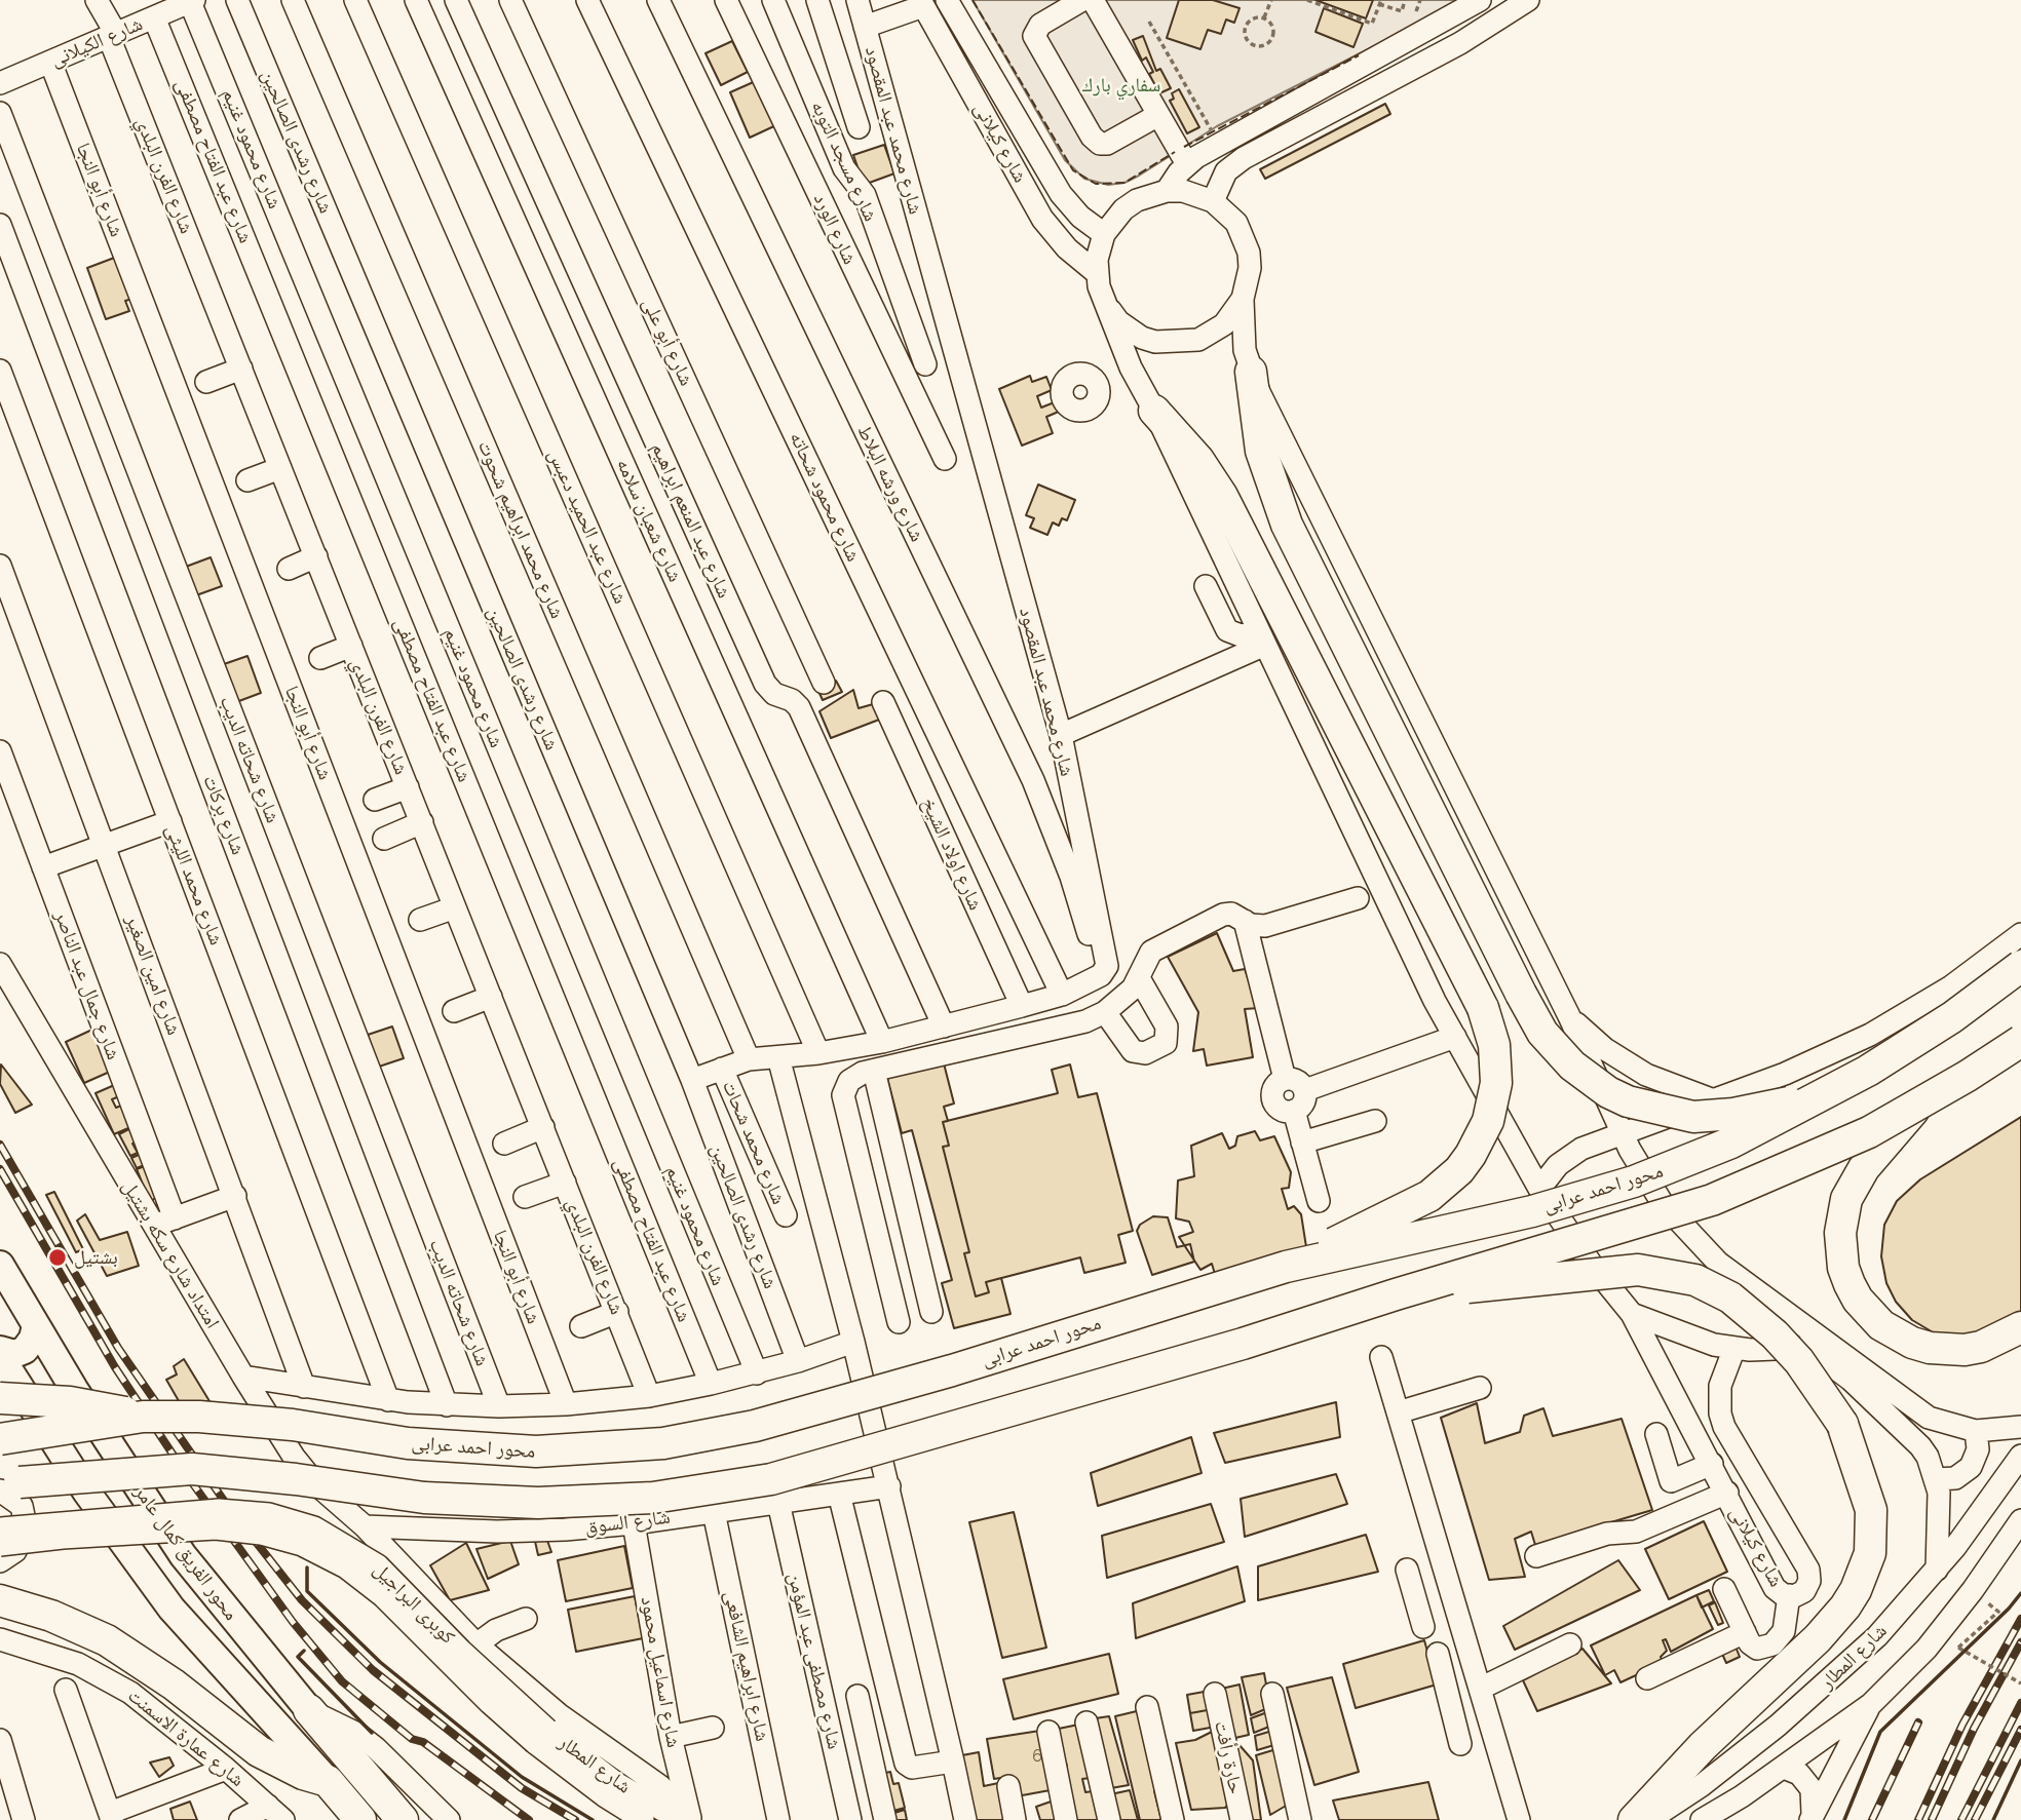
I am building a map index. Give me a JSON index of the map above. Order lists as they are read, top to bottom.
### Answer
{
  "streets": {
    "highway": ["محور احمد عرابى", "محور الفريق كمال عامر"],
    "street": [
      "شارع الكيلانى",
      "شارع محمد عبد المقصود",
      "شارع رشدى الصالحين",
      "شارع كيلانى",
      "شارع محمود غنيم",
      "شارع عبد الفتاح مصطفى",
      "شارع مسجد التوبه",
      "شارع الفرن البلدي",
      "شارع أبو النجا",
      "شارع الورد",
      "شارع أبو على",
      "شارع ورشه البلاط",
      "شارع محمود شحاته",
      "شارع شعبان سلامه",
      "شارع عبد المنعم ابراهيم",
      "شارع عبد الحميد دعبس",
      "شارع محمد ابراهيم شحوت",
      "شارع شحاته الديب",
      "شارع بركات",
      "شارع اولاد الشيخ",
      "شارع محمد الليثى",
      "شارع امين الصغير",
      "شارع جمال عبد الناصر",
      "شارع محمد شحات",
      "امتداد شارع سكه بشتيل",
      "شارع السوق",
      "كوبرى البراجيل",
      "شارع المطار",
      "شارع مصطفى عبد المؤمن",
      "شارع ابراهيم الشافعى",
      "شارع اسماعيل محمود",
      "شارع عمارة الاسمنت",
      "حارة رأفت"
    ]
  },
  "crossings": [
    ["شارع الكيلانى", "شارع محمود غنيم"],
    ["شارع الكيلانى", "شارع عبد الفتاح مصطفى"],
    ["شارع الكيلانى", "شارع الفرن البلدي"],
    ["شارع الكيلانى", "شارع أبو النجا"],
    ["شارع محمد عبد المقصود", "شارع ورشه البلاط"],
    ["امتداد شارع سكه بشتيل", "شارع السوق"],
    ["امتداد شارع سكه بشتيل", "شارع اسماعيل محمود"],
    ["شارع السوق", "شارع مصطفى عبد المؤمن"],
    ["شارع السوق", "شارع ابراهيم الشافعى"],
    ["شارع السوق", "شارع اسماعيل محمود"],
    ["كوبرى البراجيل", "شارع المطار"]
  ],
  "parks": ["سفاري بارك"],
  "places": ["بشتيل"],
  "house_numbers": ["6"]
}
